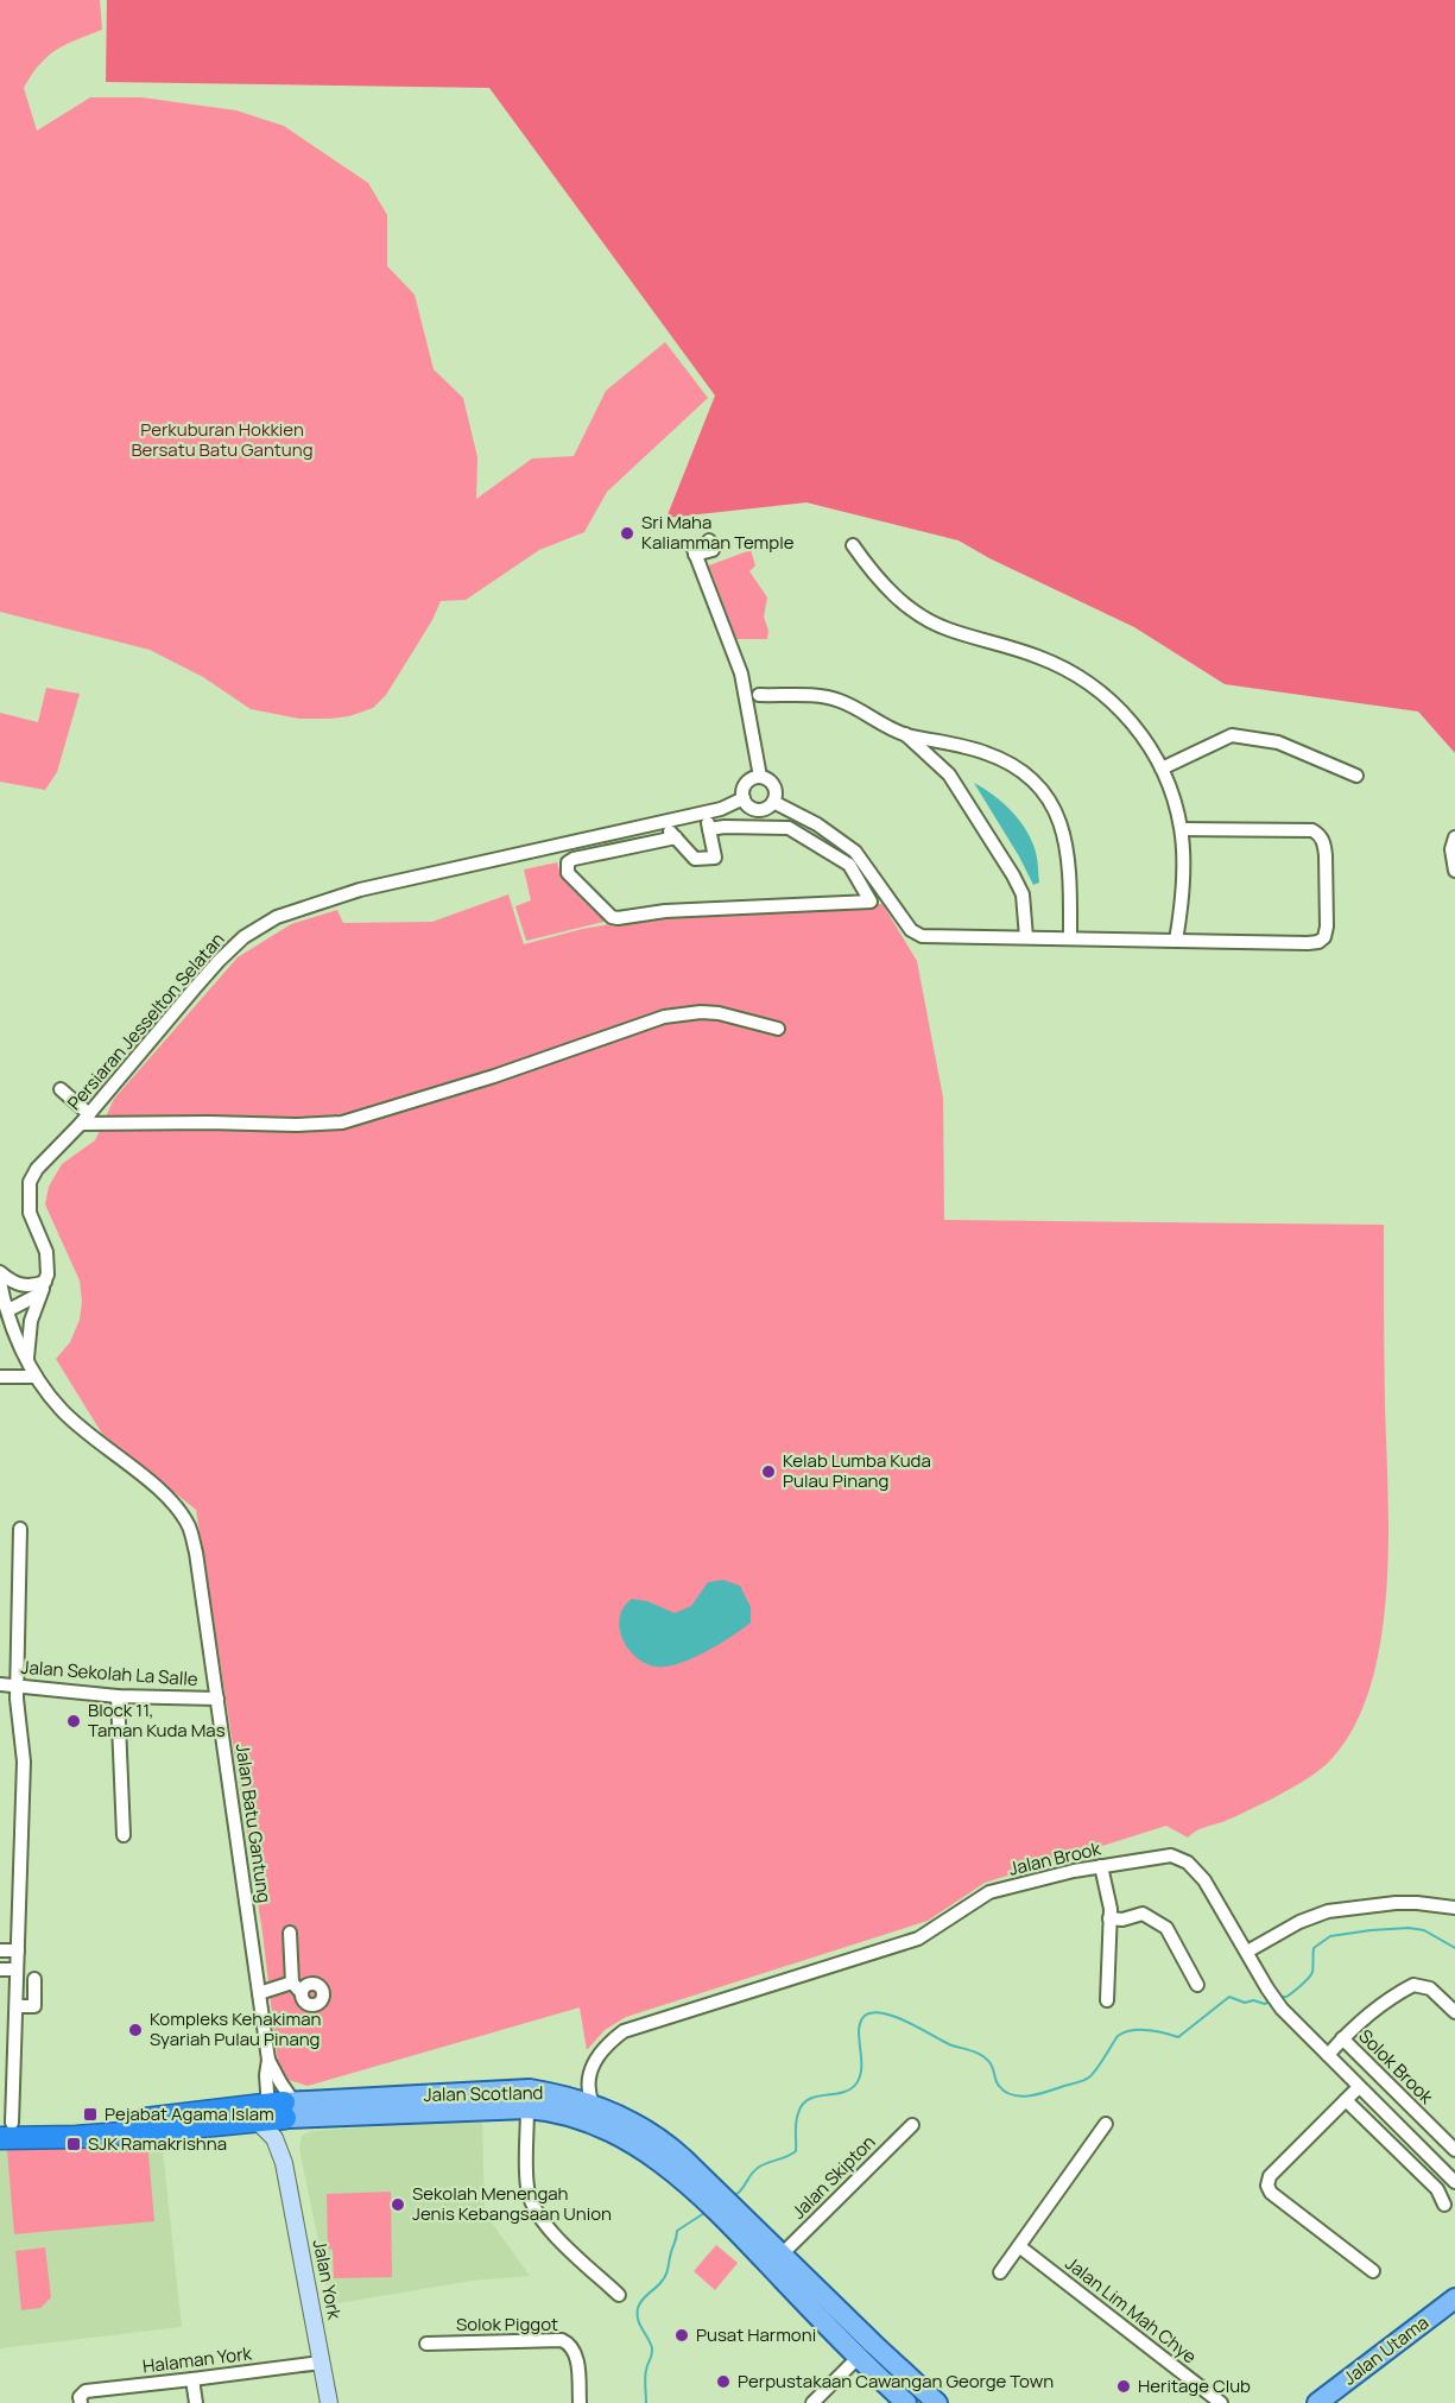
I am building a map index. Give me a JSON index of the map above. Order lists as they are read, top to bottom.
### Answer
{
  "streets": {
    "highway": ["Jalan Scotland"],
    "main road": ["Jalan Utama"],
    "street": [
      "Persiaran Jesselton Selatan",
      "Jalan Sekolah La Salle",
      "Jalan Batu Gantung",
      "Jalan Brook",
      "Solok Brook",
      "Jalan Skipton",
      "Jalan York",
      "Jalan Lim Mah Chye",
      "Solok Piggot",
      "Halaman York"
    ]
  },
  "crossings": [
    ["Jalan Sekolah La Salle", "Jalan Batu Gantung"],
    ["Jalan Batu Gantung", "Jalan Scotland"],
    ["Jalan Batu Gantung", "Jalan York"],
    ["Jalan Brook", "Solok Brook"],
    ["Jalan Brook", "Jalan Scotland"],
    ["Jalan Scotland", "Jalan Skipton"],
    ["Jalan Scotland", "Jalan York"],
    ["Jalan York", "Halaman York"]
  ],
  "parks": ["Perkuburan Hokkien Bersatu Batu Gantung"],
  "places": {
    "other": [
      "Sri Maha Kaliamman Temple",
      "Kelab Lumba Kuda Pulau Pinang",
      "Block 11, Taman Kuda Mas",
      "Kompleks Kehakiman Syariah Pulau Pinang",
      "Sekolah Menengah Jenis Kebangsaan Union",
      "Pusat Harmoni",
      "Perpustakaan Cawangan George Town",
      "Heritage Club"
    ],
    "transit": ["Pejabat Agama Islam", "SJK Ramakrishna"]
  }
}
